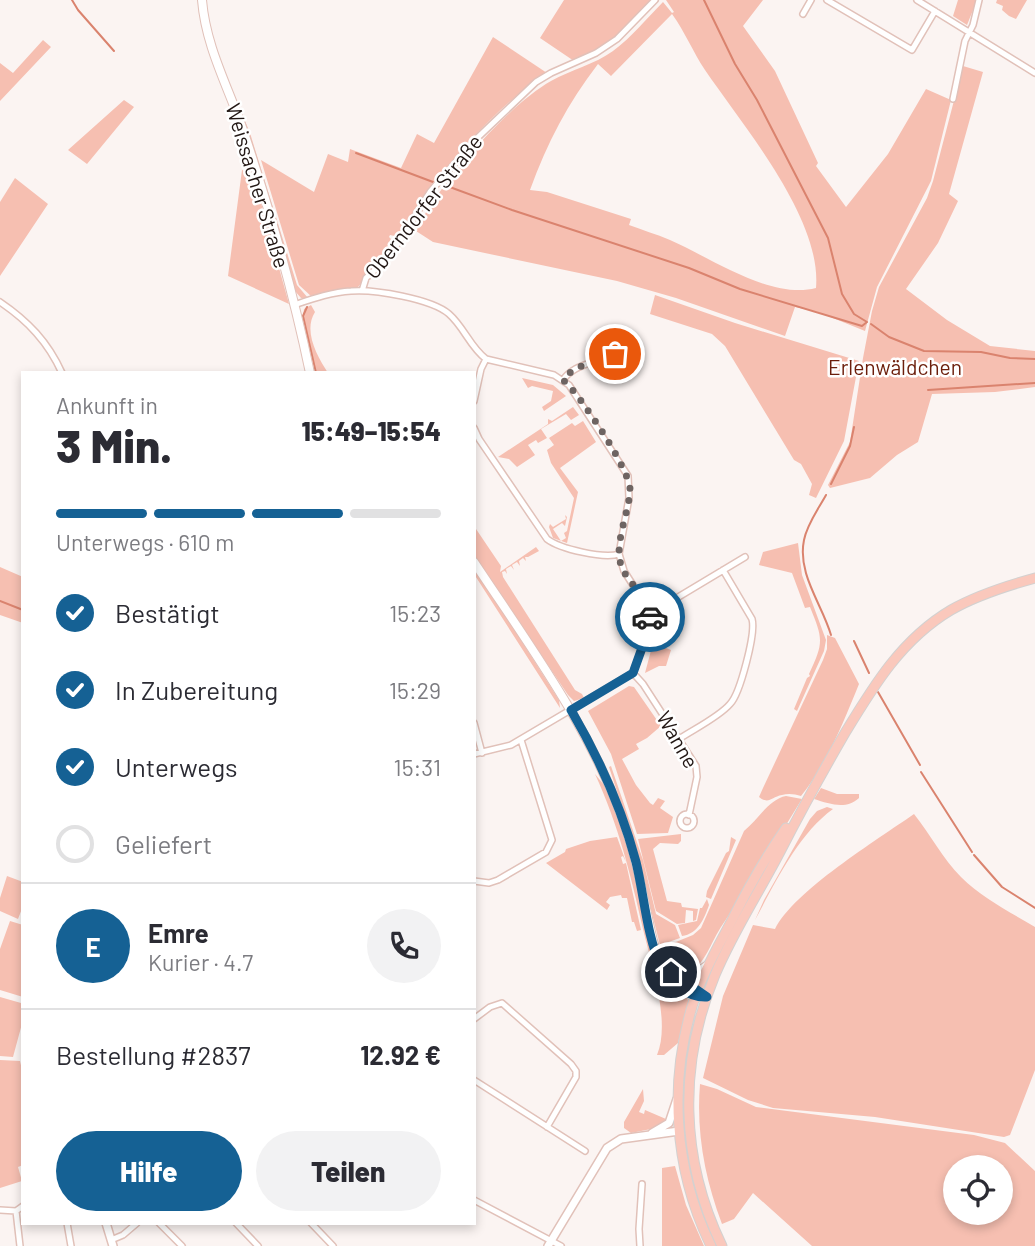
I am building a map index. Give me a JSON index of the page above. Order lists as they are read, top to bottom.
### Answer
{
  "streets": {
    "main road": ["Weissacher Straße"],
    "street": ["Oberndorfer Straße", "Wanne"]
  },
  "parks": ["Erlenwäldchen"],
  "page": {
    "heading": ["3 Min.", "Ankunft in", "15:49–15:54"],
    "panel": [
      "Emre",
      "Kurier · 4.7",
      "Bestellung #2837",
      "12.92 €"
    ],
    "bar": "Unterwegs · 610 m",
    "list": [
      ["Bestätigt", "15:23"],
      ["In Zubereitung", "15:29"],
      ["Unterwegs", "15:31"],
      "Geliefert"
    ],
    "round": "E",
    "buttons": ["Hilfe", "Teilen"]
  }
}
